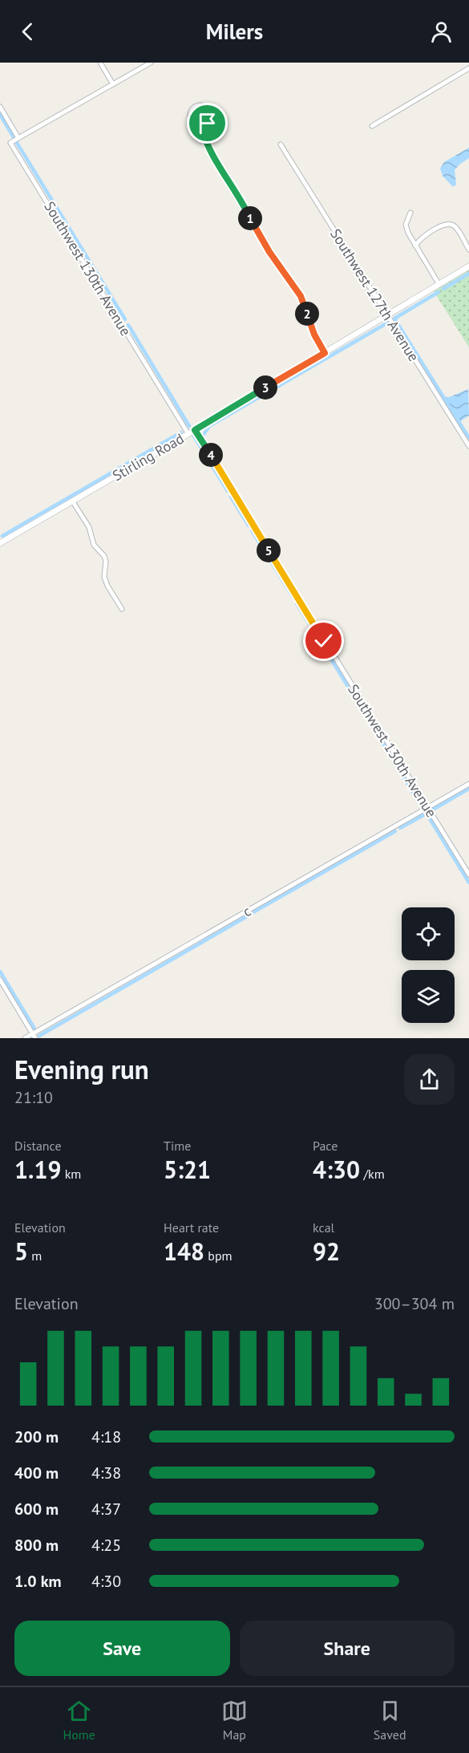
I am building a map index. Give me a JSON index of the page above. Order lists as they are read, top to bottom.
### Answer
{
  "streets": {
    "street": [
      "Southwest 130th Avenue",
      "Southwest 127th Avenue",
      "Stirling Road",
      "c"
    ]
  },
  "crossings": [
    ["Southwest 130th Avenue", "Stirling Road"],
    ["Southwest 130th Avenue", "c"],
    ["Southwest 127th Avenue", "Stirling Road"]
  ],
  "page": {
    "header": "Milers",
    "pins": [
      "1",
      "2",
      "3",
      "4",
      "5"
    ],
    "heading": ["Evening run", "21:10"],
    "stats": [
      ["Distance", "1.19 km"],
      ["Time", "5:21"],
      ["Pace", "4:30 /km"],
      ["Elevation", "5 m"],
      ["Heart rate", "148 bpm"],
      ["kcal", "92"]
    ],
    "chart": ["Elevation", "300–304 m"],
    "list": [
      {
        "name": "200 m",
        "note": "4:18"
      },
      {
        "name": "400 m",
        "note": "4:38"
      },
      {
        "name": "600 m",
        "note": "4:37"
      },
      {
        "name": "800 m",
        "note": "4:25"
      },
      {
        "name": "1.0 km",
        "note": "4:30"
      }
    ],
    "buttons": ["Save", "Share"],
    "tabs": ["Home", "Map", "Saved"]
  }
}
